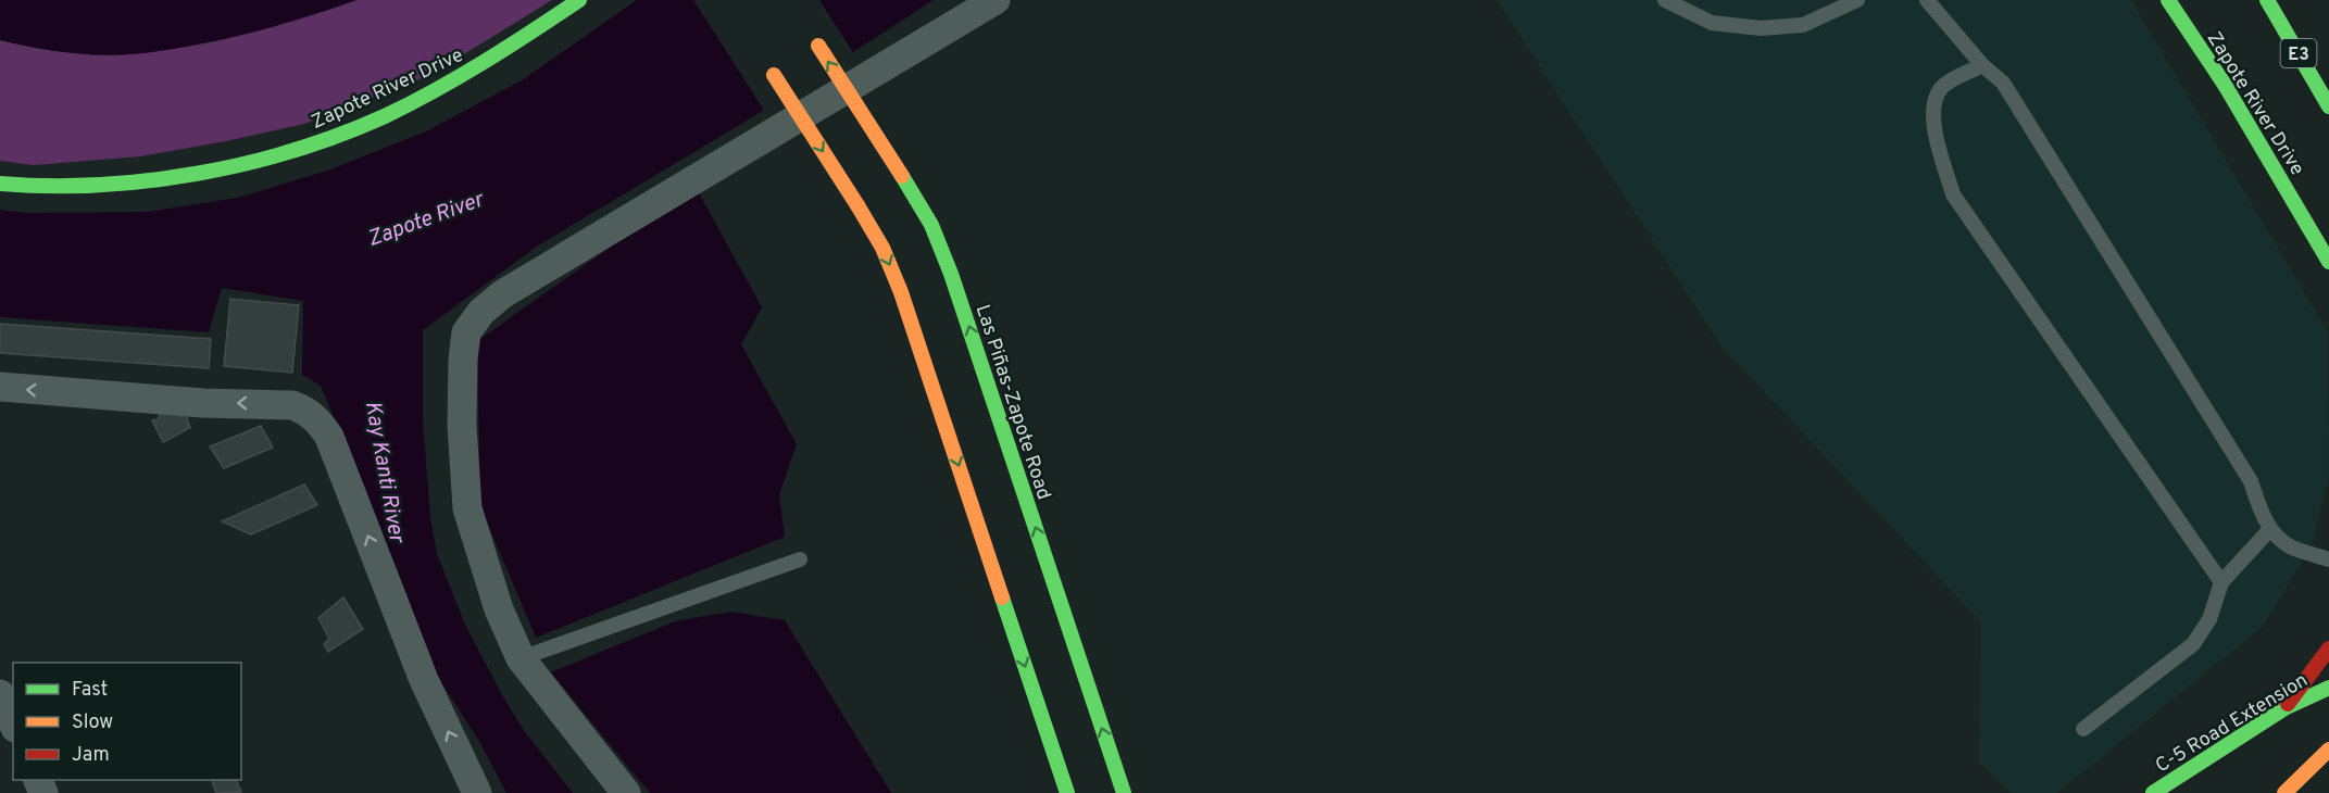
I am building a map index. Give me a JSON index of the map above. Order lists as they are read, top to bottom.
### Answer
{
  "streets": {
    "main road": [
      "E3",
      "Zapote River Drive",
      "Las Piñas-Zapote Road",
      "C-5 Road Extension"
    ]
  },
  "water": ["Zapote River", "Kay Kanti River"],
  "legend": ["Fast", "Slow", "Jam"]
}
